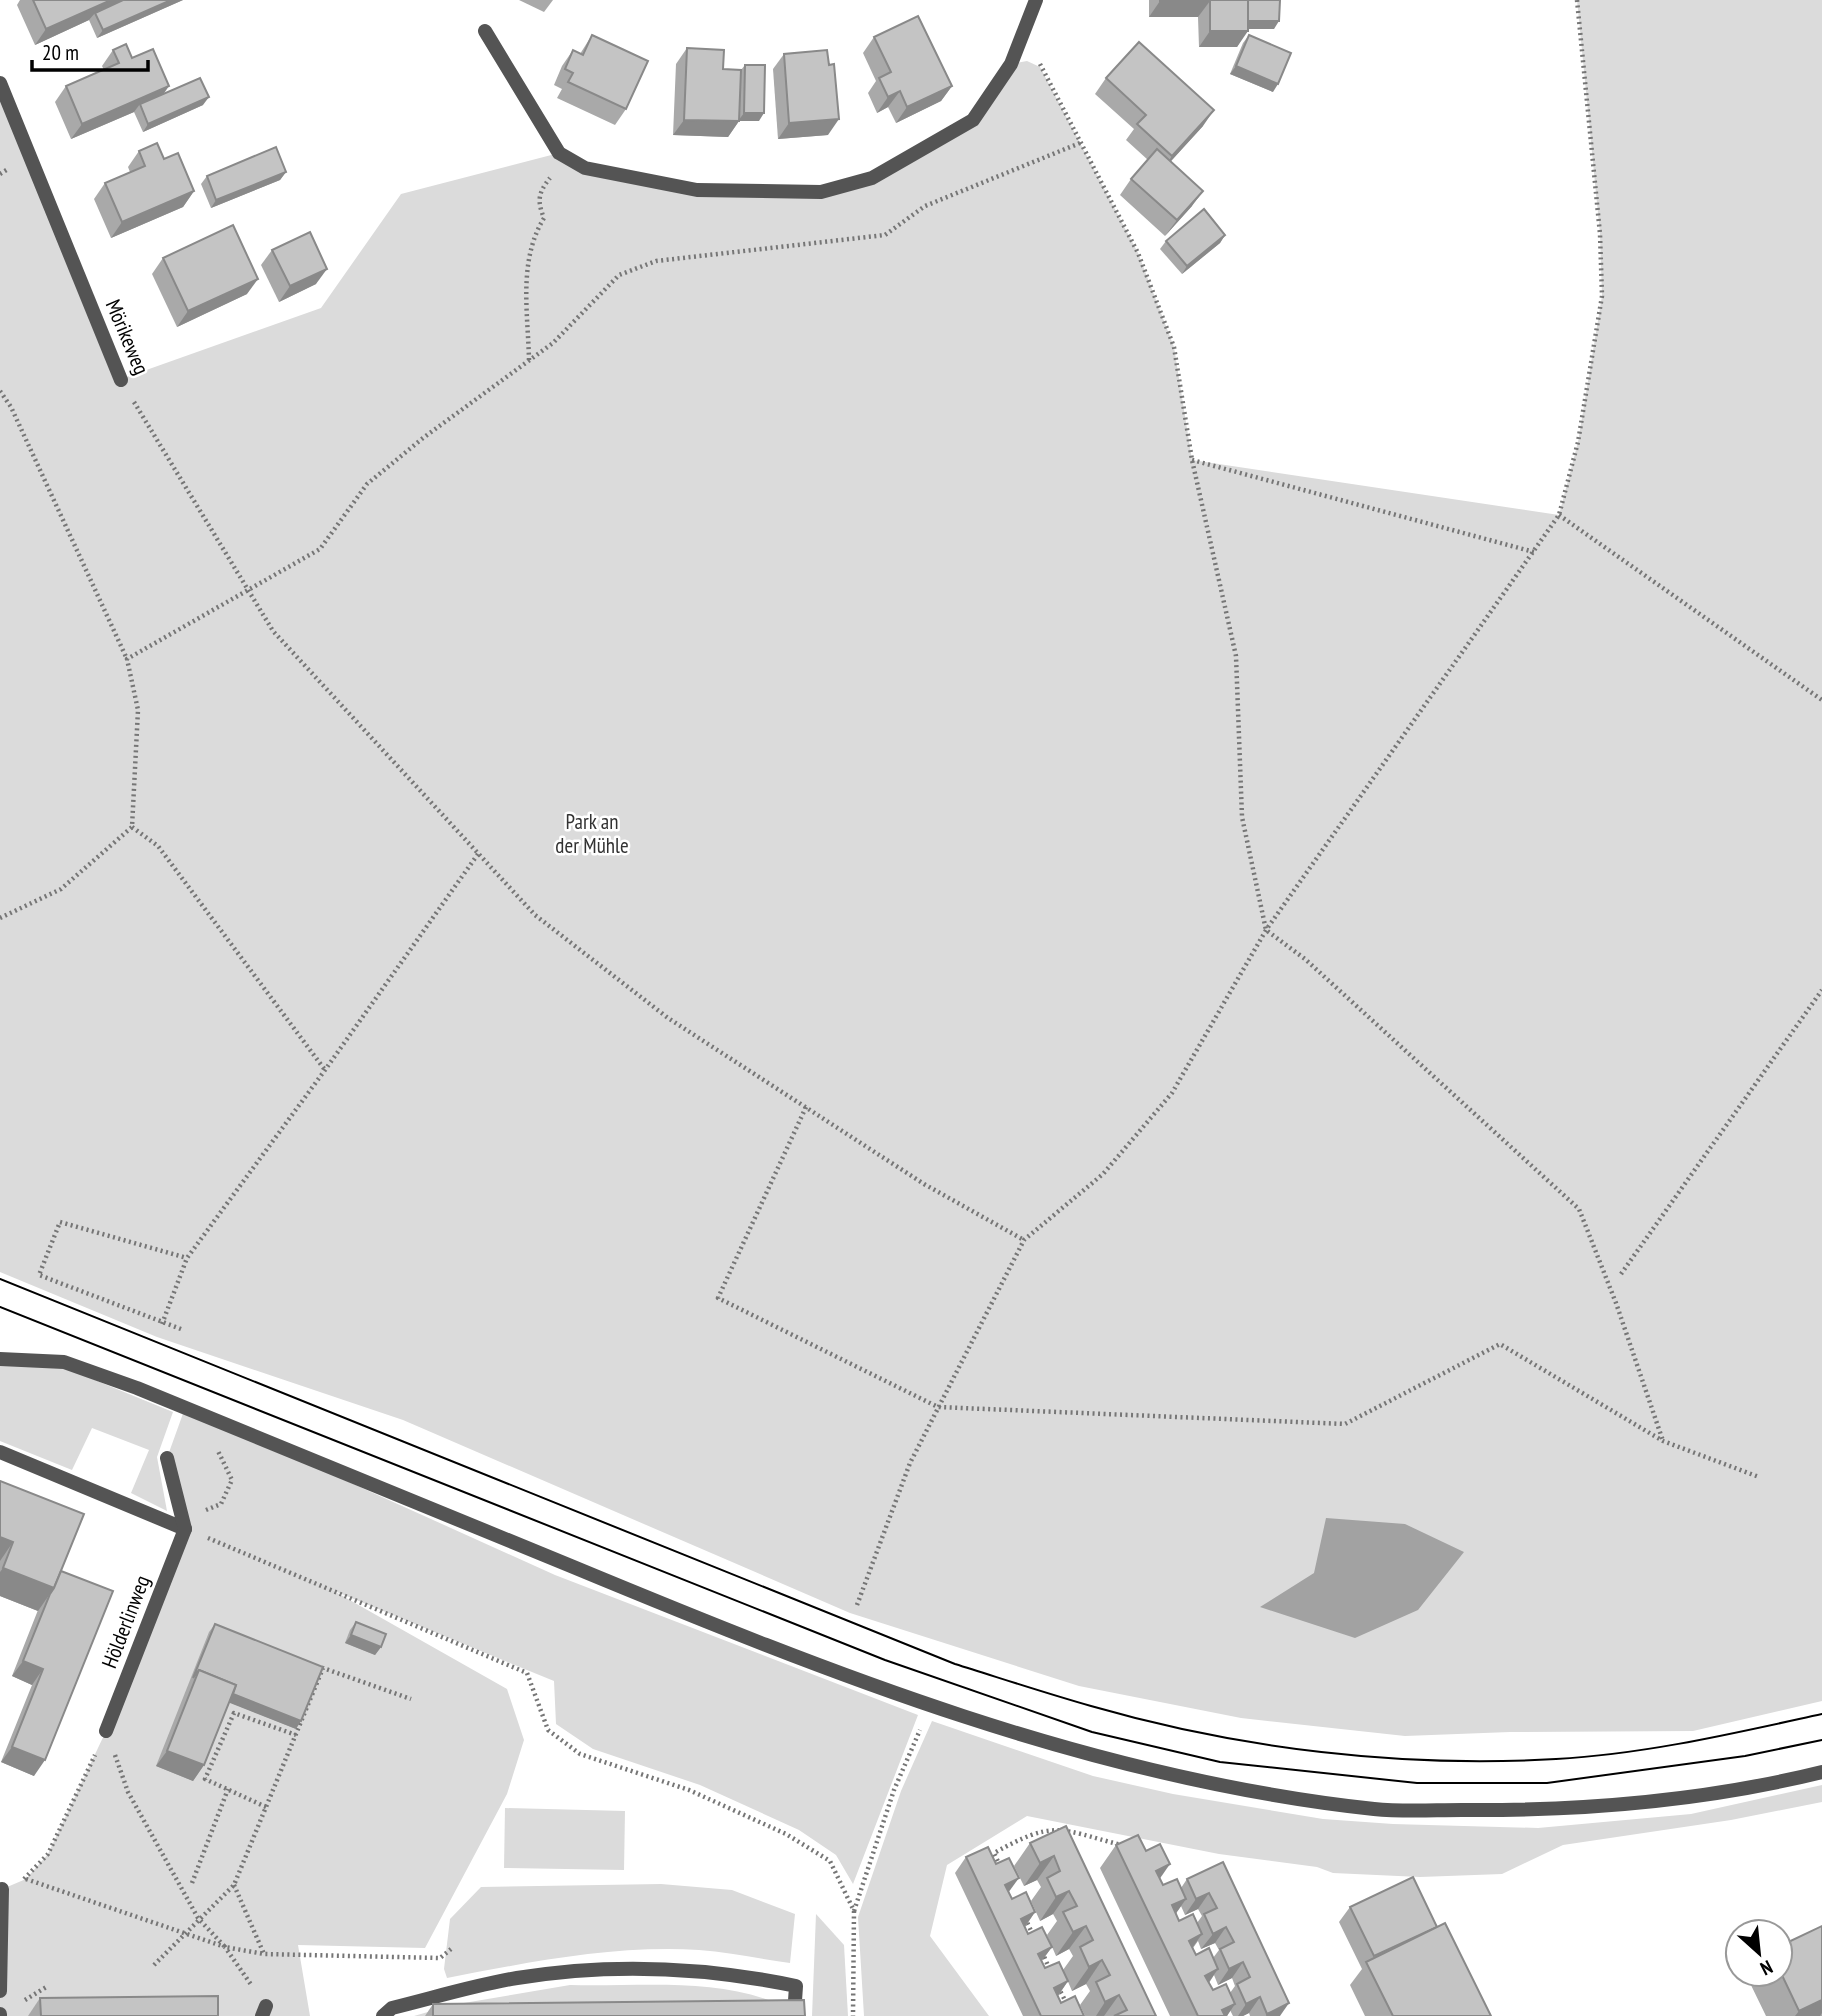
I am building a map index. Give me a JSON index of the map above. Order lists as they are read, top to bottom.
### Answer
{
  "streets": {
    "street": ["Mörikeweg", "Hölderlinweg"]
  },
  "parks": ["Park an der Mühle"],
  "scale_bar": "20 m",
  "north": "bottom right"
}
